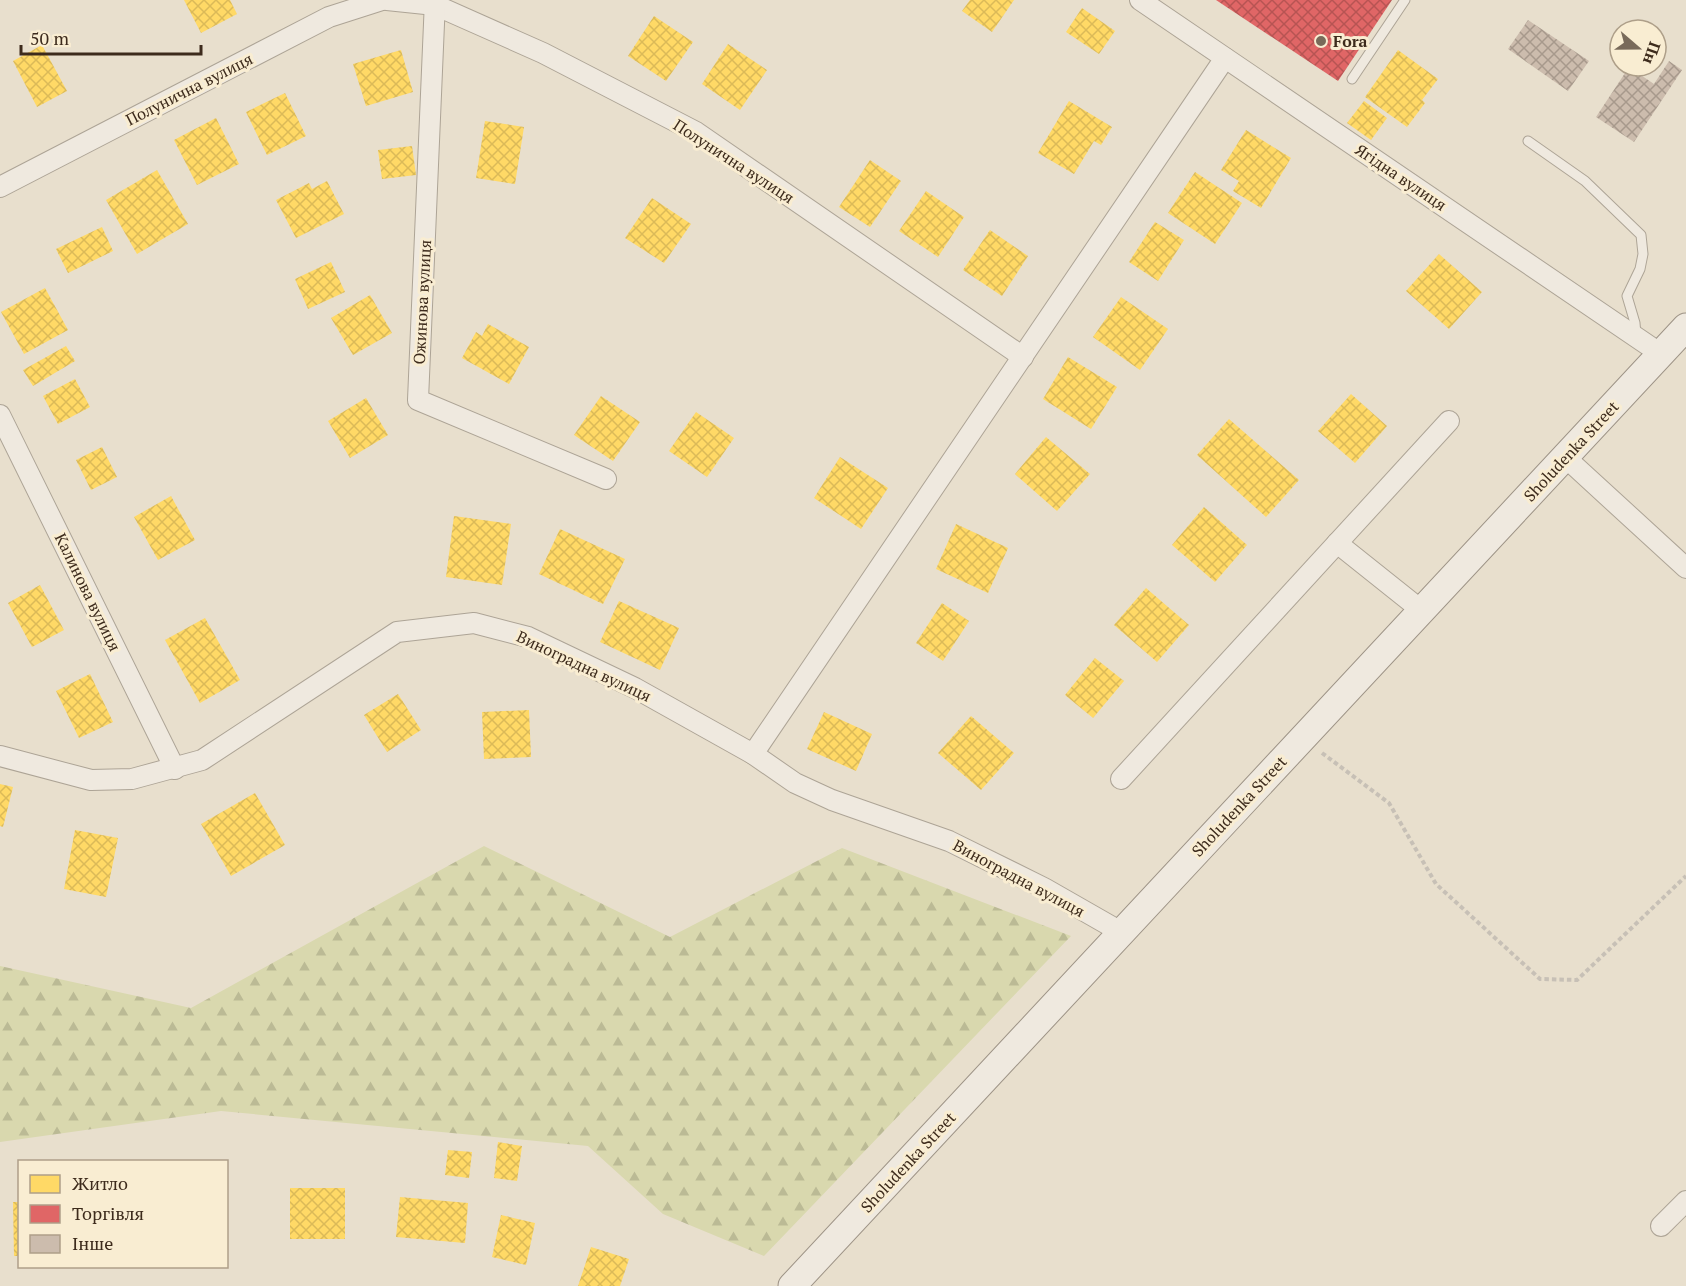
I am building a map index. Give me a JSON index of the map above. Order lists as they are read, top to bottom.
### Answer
{
  "streets": {
    "main road": ["Sholudenka Street"],
    "street": [
      "Полунична вулиця",
      "Ягідна вулиця",
      "Ожинова вулиця",
      "Калинова вулиця",
      "Виноградна вулиця"
    ]
  },
  "crossings": [
    ["Полунична вулиця", "Ожинова вулиця"],
    ["Ягідна вулиця", "Sholudenka Street"],
    ["Sholudenka Street", "Виноградна вулиця"],
    ["Калинова вулиця", "Виноградна вулиця"]
  ],
  "places": ["Fora"],
  "legend": ["Житло", "Торгівля", "Інше"],
  "scale_bar": "50 m",
  "north": "right"
}
